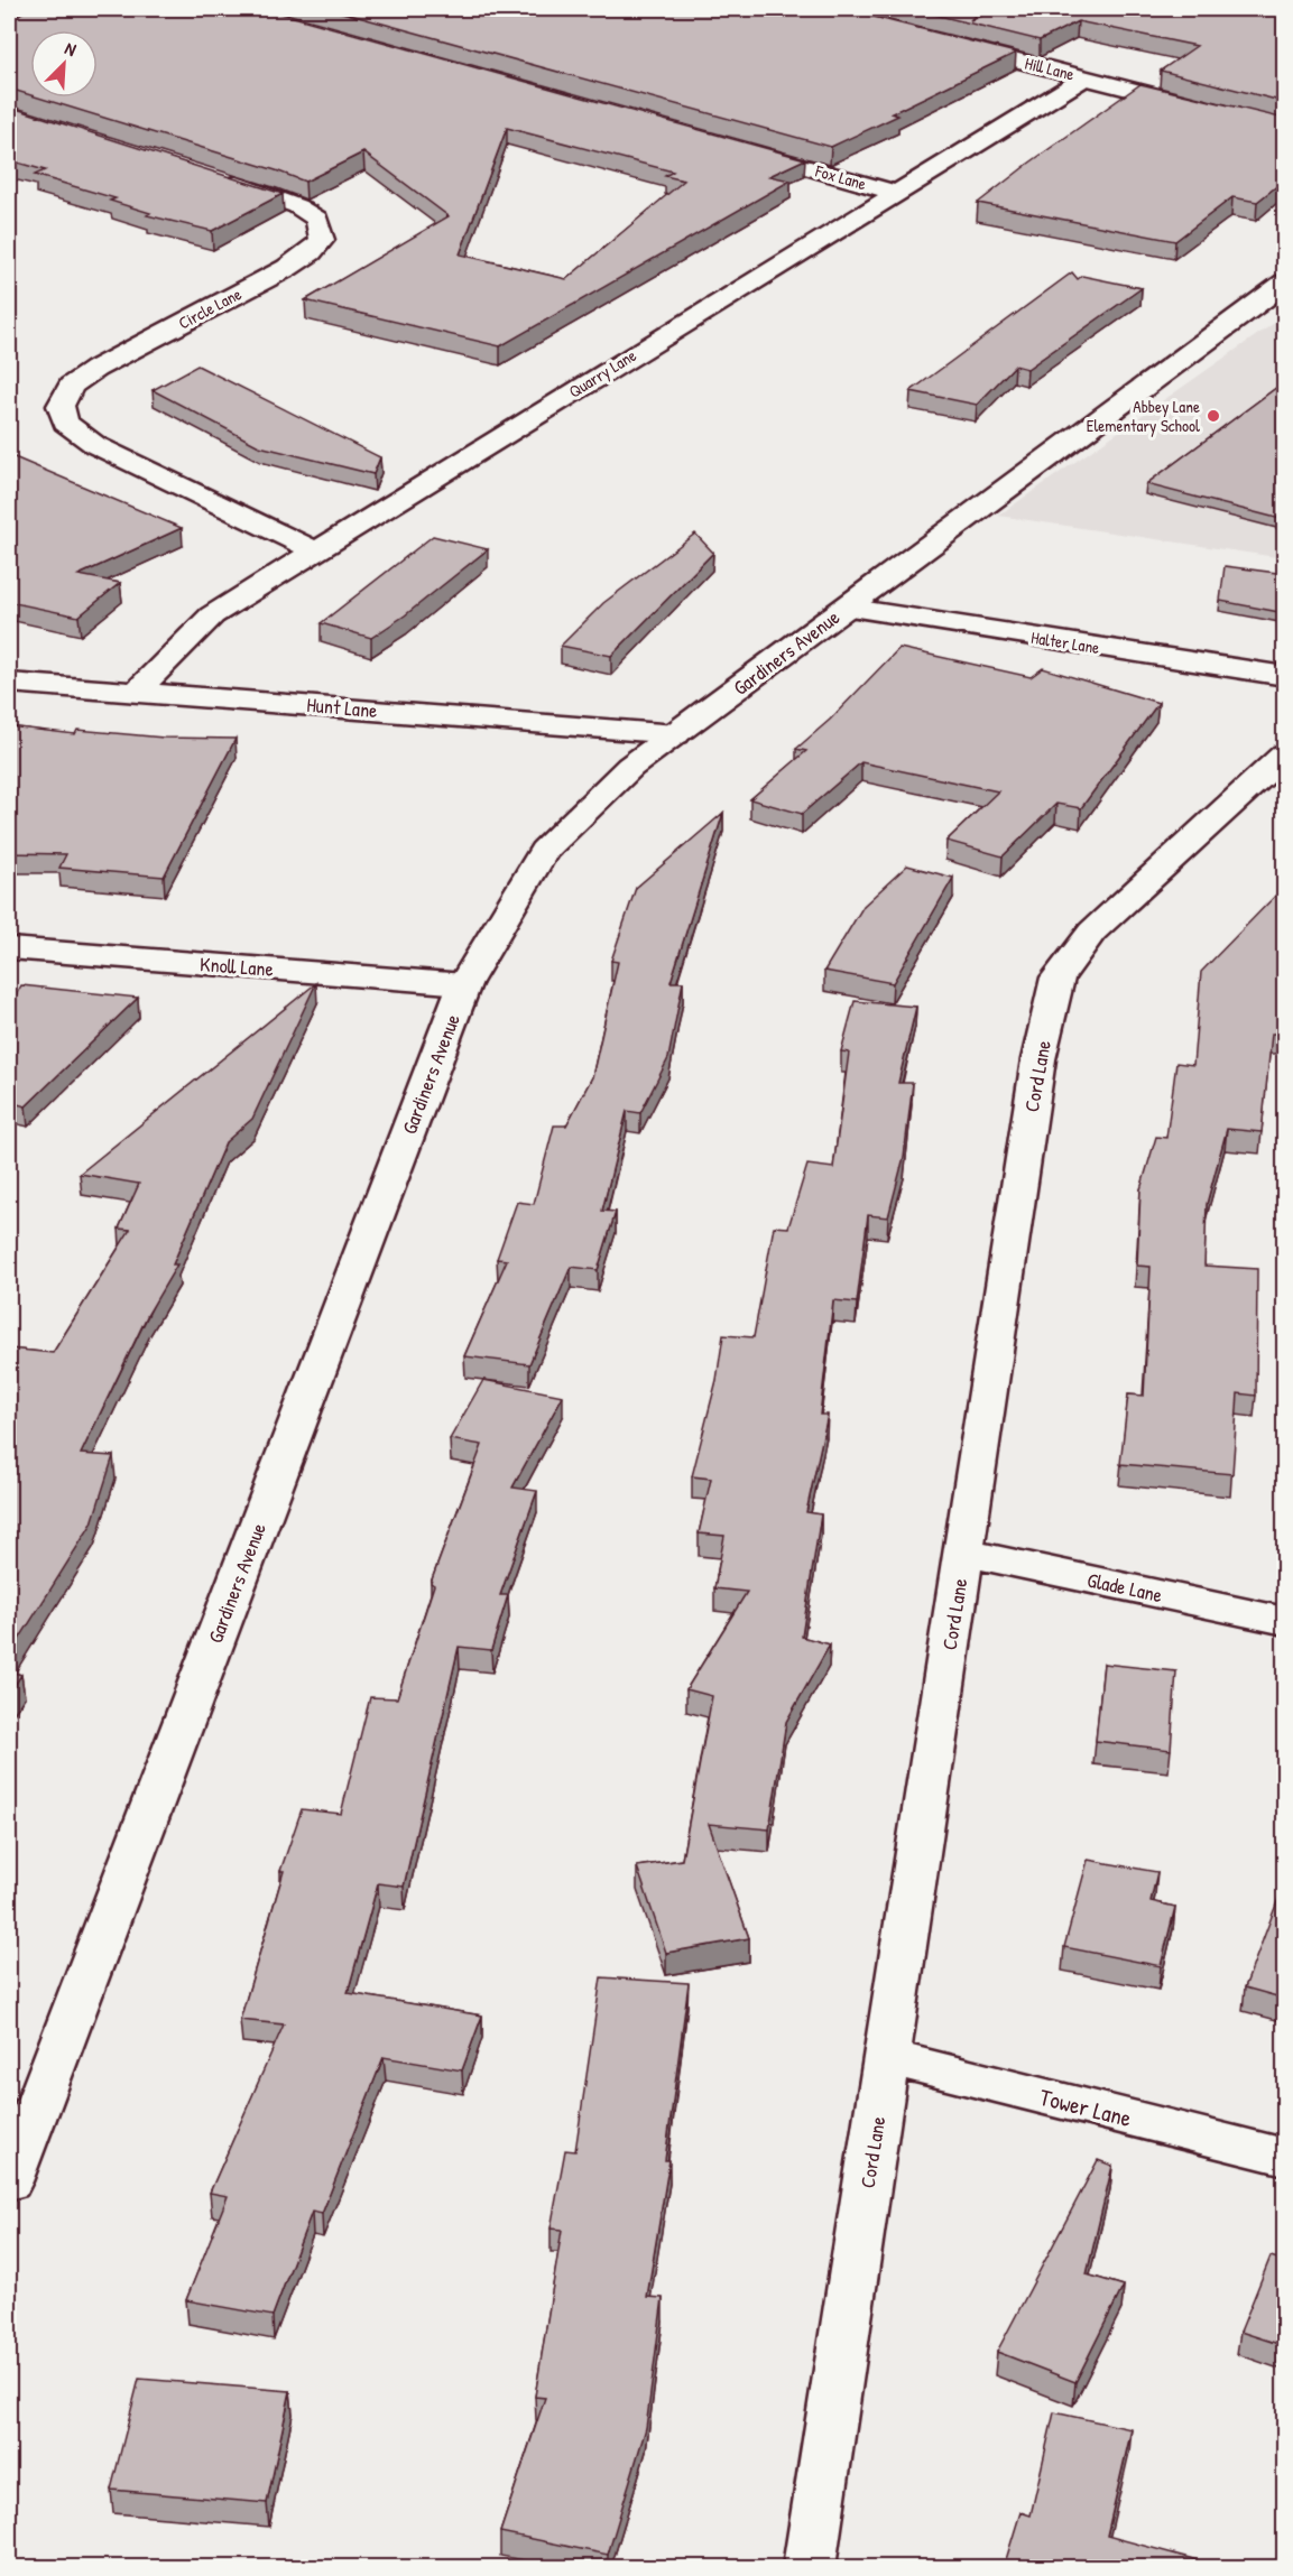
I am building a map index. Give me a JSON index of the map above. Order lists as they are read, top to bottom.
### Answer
{
  "streets": {
    "street": [
      "Hill Lane",
      "Fox Lane",
      "Circle Lane",
      "Quarry Lane",
      "Halter Lane",
      "Gardiners Avenue",
      "Hunt Lane",
      "Knoll Lane",
      "Cord Lane",
      "Glade Lane",
      "Tower Lane"
    ]
  },
  "crossings": [
    ["Hill Lane", "Quarry Lane"],
    ["Fox Lane", "Quarry Lane"],
    ["Circle Lane", "Quarry Lane"],
    ["Quarry Lane", "Hunt Lane"],
    ["Halter Lane", "Gardiners Avenue"],
    ["Gardiners Avenue", "Hunt Lane"],
    ["Gardiners Avenue", "Knoll Lane"],
    ["Cord Lane", "Glade Lane"],
    ["Cord Lane", "Tower Lane"]
  ],
  "places": ["Abbey Lane Elementary School"],
  "north": "top right"
}
